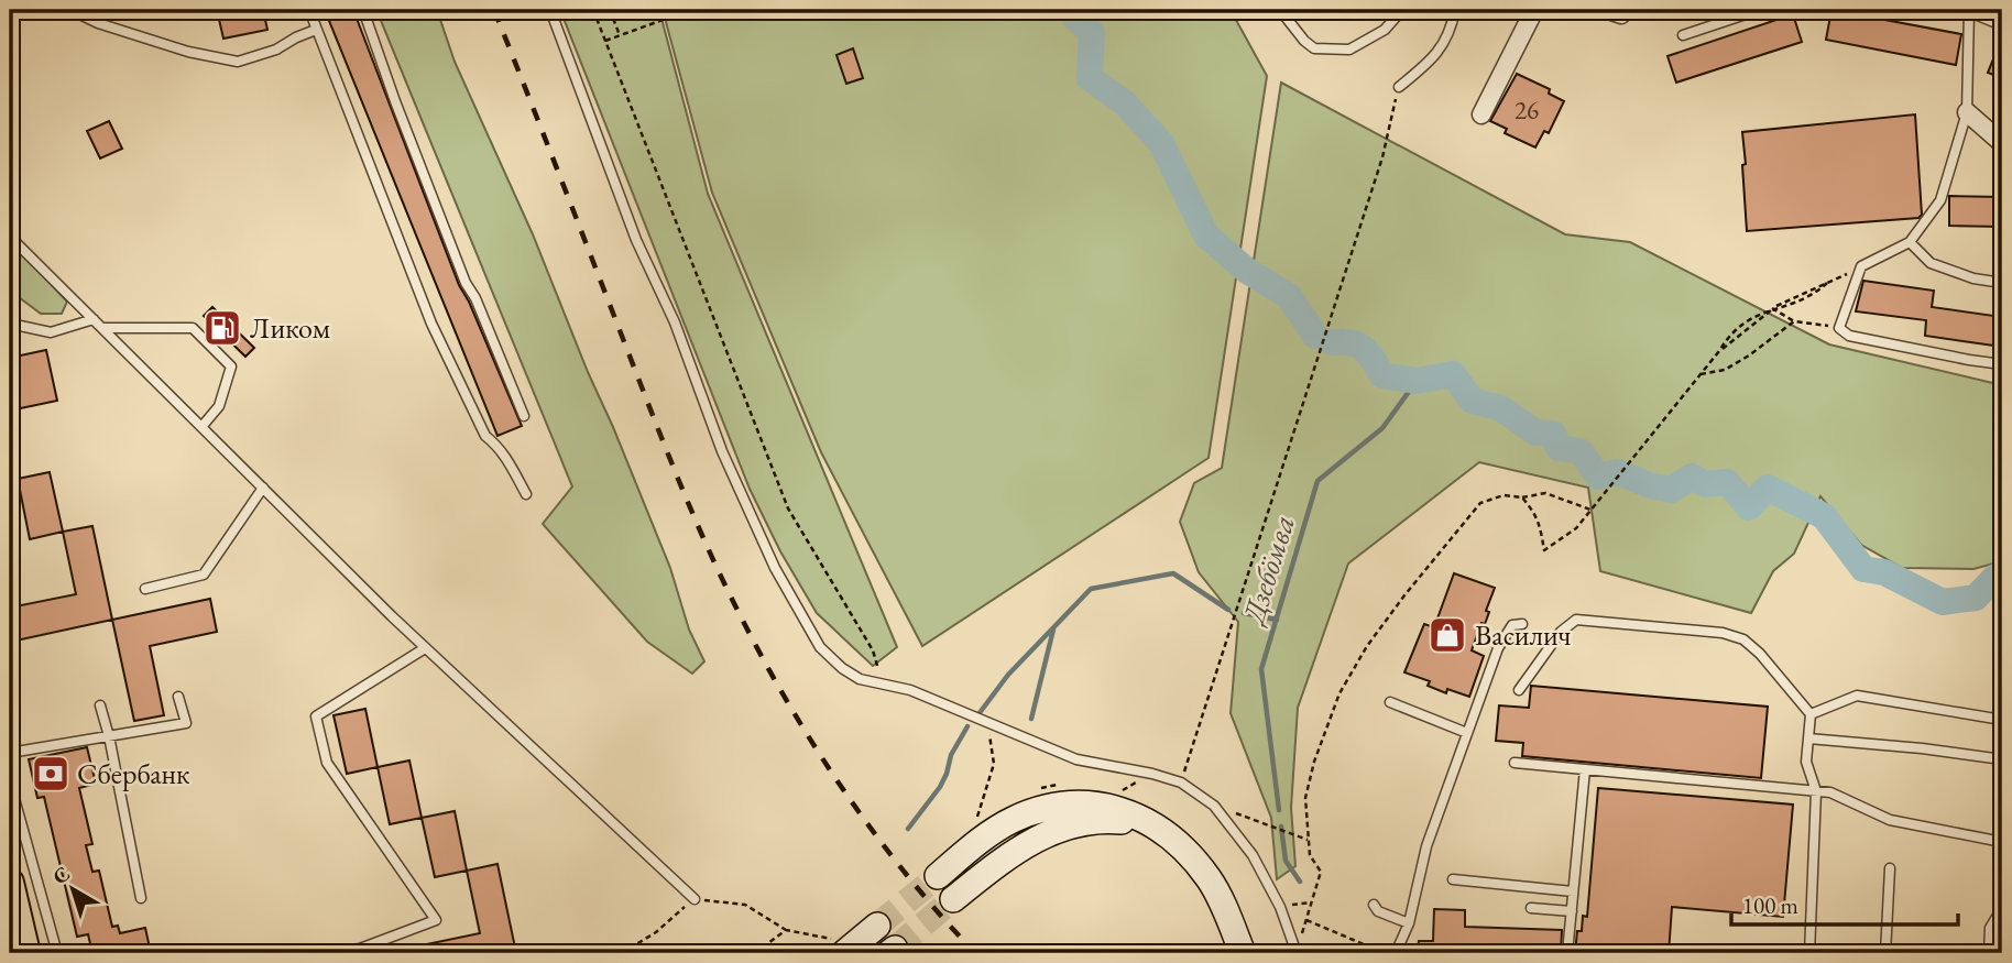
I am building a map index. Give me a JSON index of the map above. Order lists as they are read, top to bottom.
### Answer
{
  "water": ["Дзебӧмва"],
  "places": {
    "fuel station": ["Ликом"],
    "shop": ["Василич"],
    "bank": ["Сбербанк"]
  },
  "house_numbers": ["26"],
  "scale_bar": "100 m",
  "north": "top left"
}
